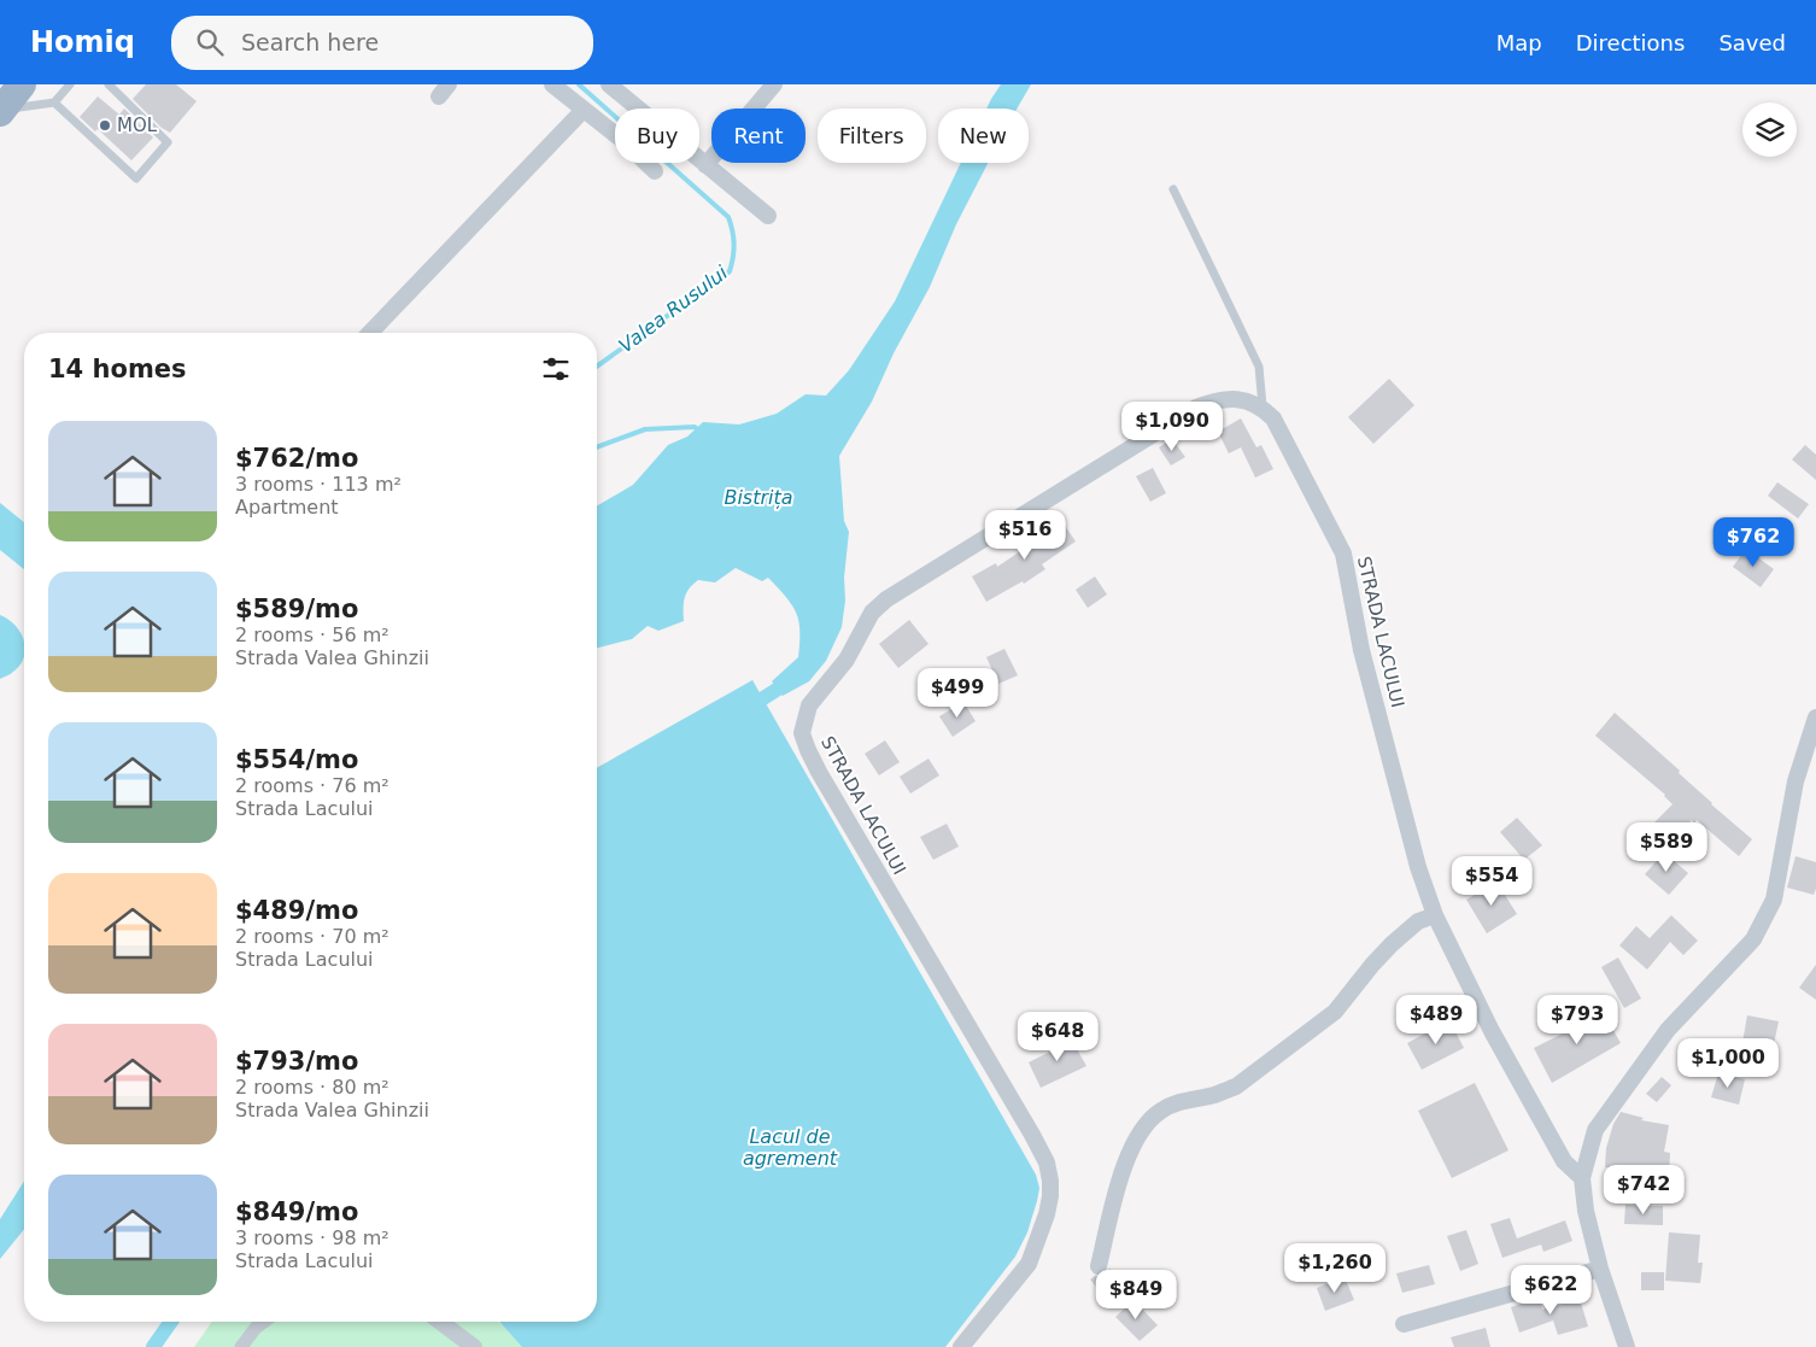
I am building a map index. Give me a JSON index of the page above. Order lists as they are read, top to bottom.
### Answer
{
  "streets": {
    "street": ["STRADA LACULUI"]
  },
  "water": ["Valea Rusului", "Bistrița", "Lacul de agrement"],
  "places": ["MOL"],
  "page": {
    "header": "Homiq",
    "search": "Search here",
    "nav": ["Map", "Directions", "Saved"],
    "chip": [
      "Buy",
      "Rent",
      "Filters",
      "New"
    ],
    "heading": "14 homes",
    "price": [
      "$1,090",
      "$516",
      "$762",
      "$499",
      "$589",
      "$554",
      "$489",
      "$793",
      "$648",
      "$1,000",
      "$742",
      "$1,260",
      "$622",
      "$849"
    ],
    "list": [
      {
        "name": "$762/mo",
        "note": "3 rooms · 113 m² · Apartment"
      },
      {
        "name": "$589/mo",
        "note": "2 rooms · 56 m² · Strada Valea Ghinzii"
      },
      {
        "name": "$554/mo",
        "note": "2 rooms · 76 m² · Strada Lacului"
      },
      {
        "name": "$489/mo",
        "note": "2 rooms · 70 m² · Strada Lacului"
      },
      {
        "name": "$793/mo",
        "note": "2 rooms · 80 m² · Strada Valea Ghinzii"
      },
      {
        "name": "$849/mo",
        "note": "3 rooms · 98 m² · Strada Lacului"
      }
    ]
  }
}
